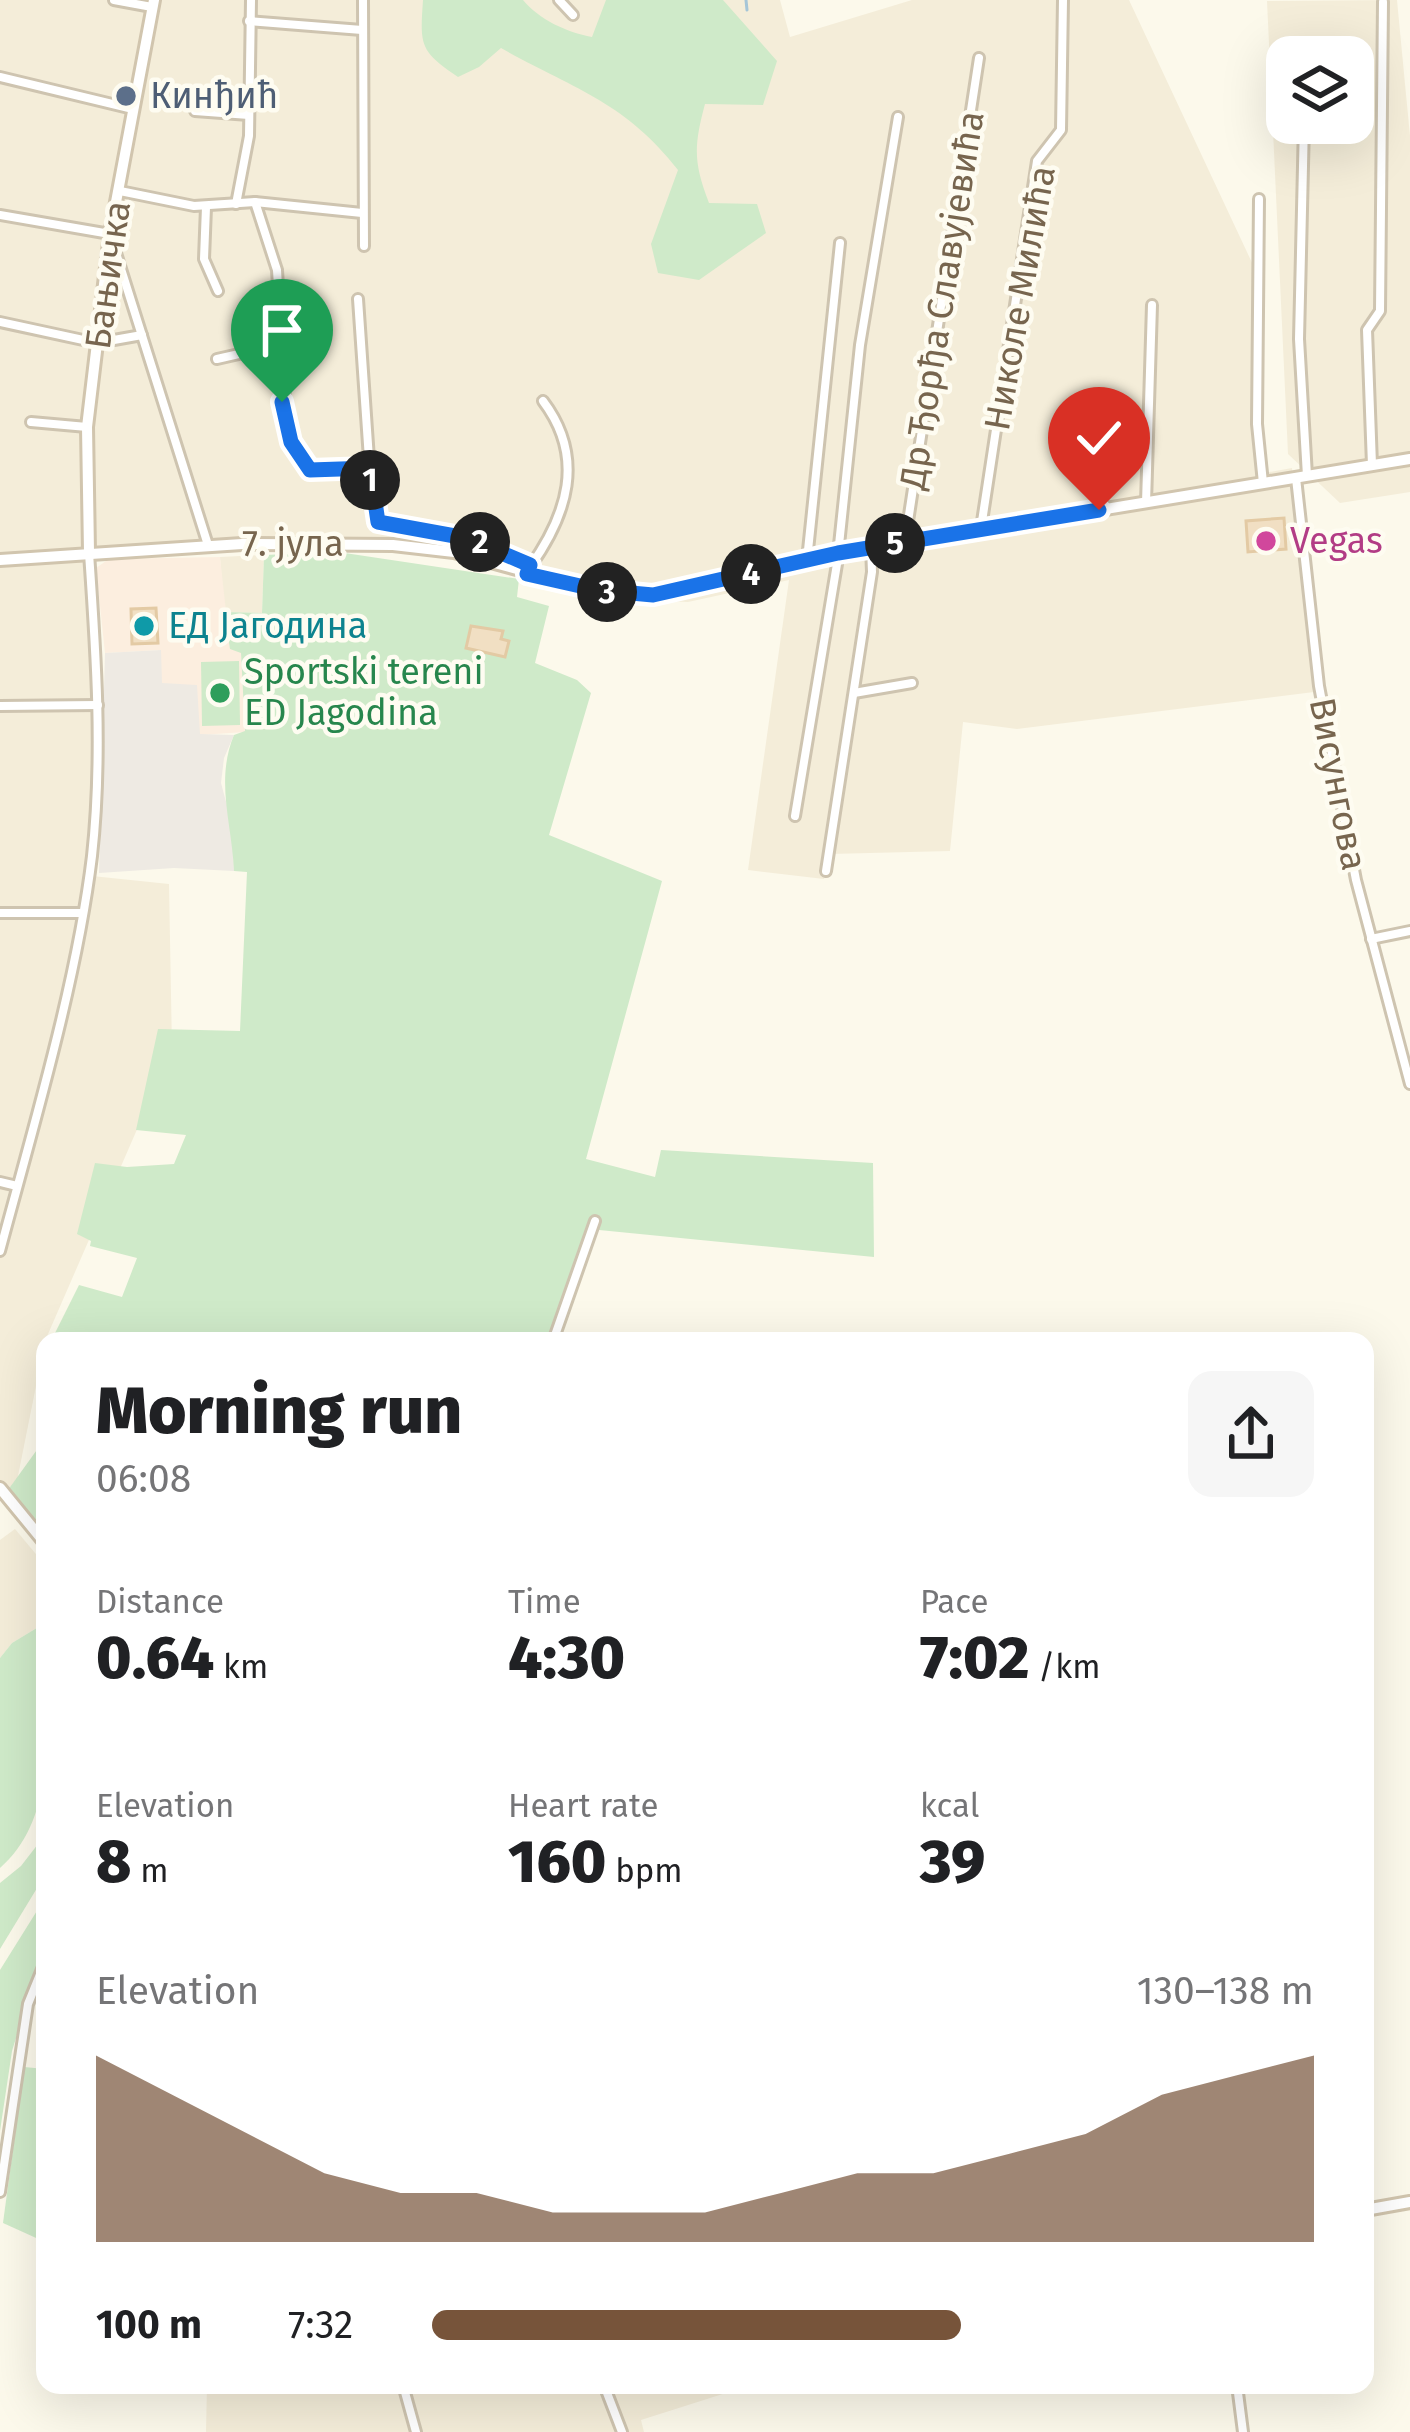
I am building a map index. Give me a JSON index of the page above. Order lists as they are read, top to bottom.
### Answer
{
  "streets": {
    "main road": ["Бањичка", "7. јула"],
    "street": ["Николе Милића", "Др Ђорђа Славујевића", "Висунгова"]
  },
  "crossings": [
    ["Бањичка", "7. јула"],
    ["Николе Милића", "7. јула"],
    ["Др Ђорђа Славујевића", "7. јула"],
    ["7. јула", "Висунгова"]
  ],
  "places": [
    "Кинђић",
    "Vegas",
    "ЕД Јагодина",
    "Sportski tereni ED Jagodina"
  ],
  "page": {
    "pins": [
      "1",
      "2",
      "5",
      "4",
      "3"
    ],
    "heading": ["Morning run", "06:08"],
    "stats": [
      ["Distance", "0.64 km"],
      ["Time", "4:30"],
      ["Pace", "7:02 /km"],
      ["Elevation", "8 m"],
      ["Heart rate", "160 bpm"],
      ["kcal", "39"]
    ],
    "chart": ["Elevation", "130–138 m"],
    "list": [
      {
        "name": "100 m",
        "note": "7:32"
      }
    ]
  }
}
